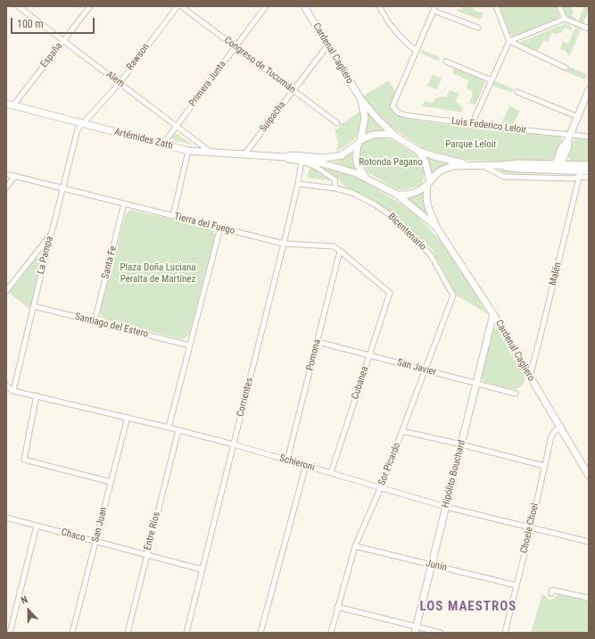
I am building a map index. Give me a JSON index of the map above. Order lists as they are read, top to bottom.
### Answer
{
  "streets": {
    "main road": ["Cardenal Cagliero", "Artémides Zatti", "Hipólito Bouchard"],
    "street": [
      "España",
      "Rawson",
      "Congreso de Tucumán",
      "Alem",
      "Primera Junta",
      "Suipacha",
      "Luis Federico Leloir",
      "Tierra del Fuego",
      "Bicentenario",
      "La Pampa",
      "Santa Fe",
      "Malén",
      "Santiago del Estero",
      "Pomona",
      "San Javier",
      "Cubanea",
      "Corrientes",
      "Schieroni",
      "Sor Picardo",
      "San Juan",
      "Choele Choel",
      "Entre Ríos",
      "Chaco",
      "Junín"
    ]
  },
  "crossings": [
    ["Cardenal Cagliero", "Suipacha"],
    ["Cardenal Cagliero", "Artémides Zatti"],
    ["Cardenal Cagliero", "Malén"],
    ["Cardenal Cagliero", "Hipólito Bouchard"],
    ["Cardenal Cagliero", "Choele Choel"],
    ["España", "Alem"],
    ["España", "Artémides Zatti"],
    ["Rawson", "Alem"],
    ["Rawson", "Artémides Zatti"],
    ["Rawson", "La Pampa"],
    ["Congreso de Tucumán", "Primera Junta"],
    ["Congreso de Tucumán", "Suipacha"],
    ["Alem", "Primera Junta"],
    ["Alem", "Artémides Zatti"],
    ["Primera Junta", "Artémides Zatti"],
    ["Suipacha", "Artémides Zatti"],
    ["Artémides Zatti", "La Pampa"],
    ["Artémides Zatti", "Corrientes"],
    ["Tierra del Fuego", "La Pampa"],
    ["Tierra del Fuego", "Santa Fe"],
    ["Tierra del Fuego", "Pomona"],
    ["Tierra del Fuego", "Cubanea"],
    ["Tierra del Fuego", "Corrientes"],
    ["Bicentenario", "Corrientes"],
    ["Bicentenario", "Sor Picardo"],
    ["La Pampa", "Santiago del Estero"],
    ["La Pampa", "Schieroni"],
    ["Santa Fe", "Santiago del Estero"],
    ["Pomona", "San Javier"],
    ["Pomona", "Schieroni"],
    ["San Javier", "Cubanea"],
    ["San Javier", "Sor Picardo"],
    ["San Javier", "Hipólito Bouchard"],
    ["Cubanea", "Schieroni"],
    ["Corrientes", "Schieroni"],
    ["Corrientes", "Chaco"],
    ["Schieroni", "Sor Picardo"],
    ["Schieroni", "Hipólito Bouchard"],
    ["Schieroni", "San Juan"],
    ["Schieroni", "Choele Choel"],
    ["Schieroni", "Entre Ríos"],
    ["Sor Picardo", "Junín"],
    ["Hipólito Bouchard", "Junín"],
    ["San Juan", "Chaco"],
    ["Choele Choel", "Junín"],
    ["Entre Ríos", "Chaco"]
  ],
  "districts": ["LOS MAESTROS"],
  "parks": ["Parque Leloir", "Rotonda Pagano", "Plaza Doña Luciana Peralta de Martínez"],
  "scale_bar": "100 m",
  "north": "top"
}
